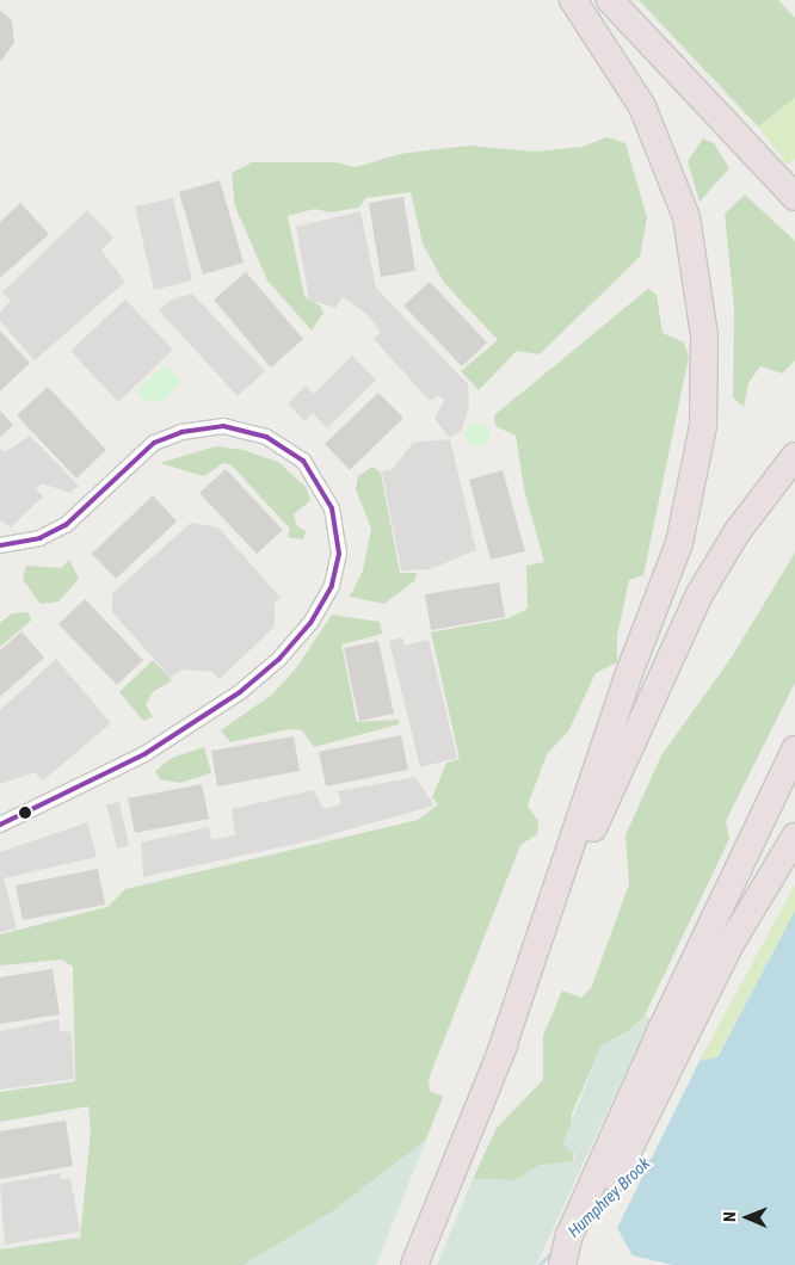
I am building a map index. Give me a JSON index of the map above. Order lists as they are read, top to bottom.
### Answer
{
  "water": ["Humphrey Brook"],
  "north": "left"
}
